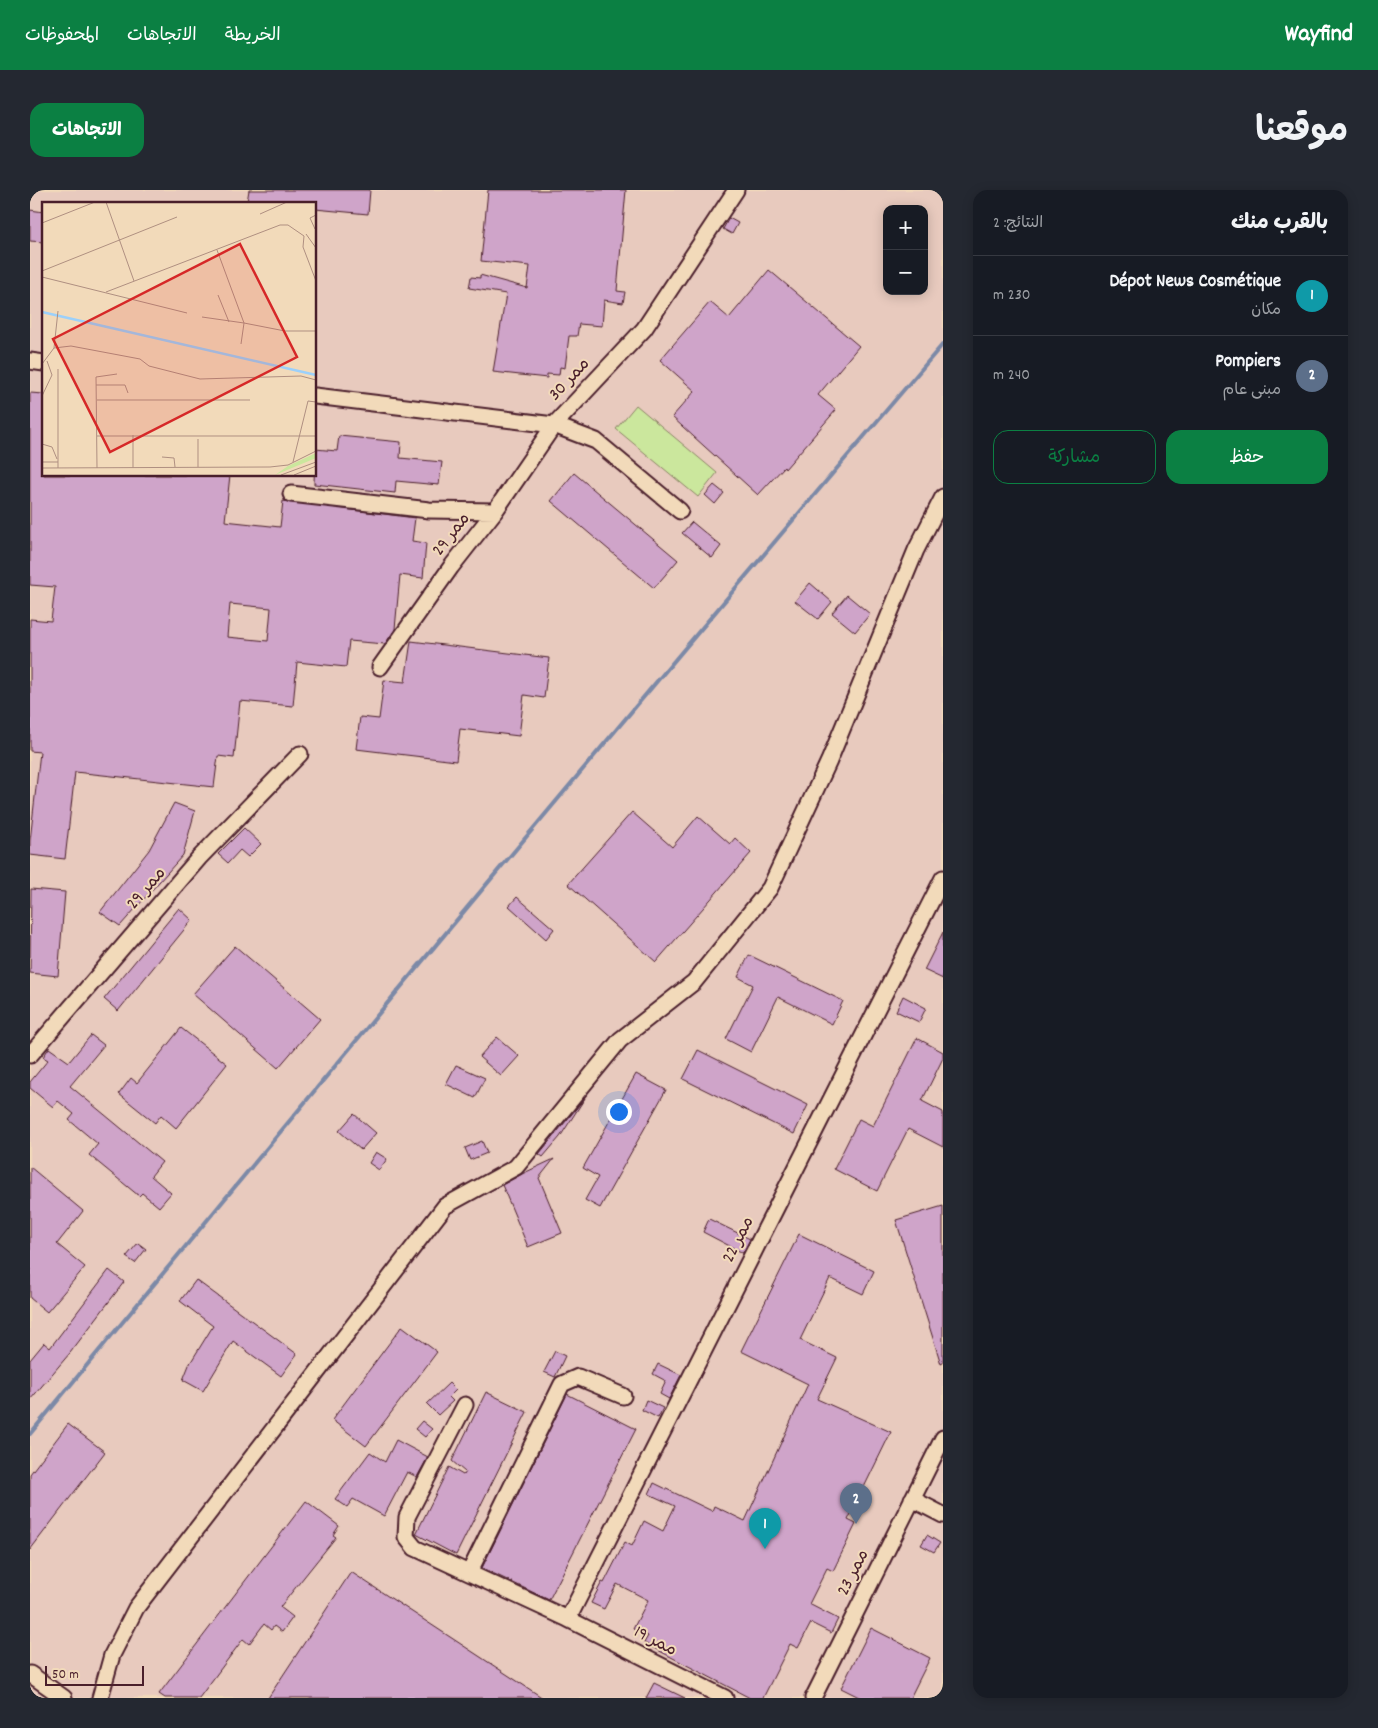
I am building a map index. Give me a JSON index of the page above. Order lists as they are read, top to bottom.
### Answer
{
  "streets": {
    "lane": [
      "ممر 30",
      "ممر 29",
      "ممر 22",
      "ممر 23",
      "ممر 19"
    ]
  },
  "crossings": [
    ["ممر 30", "ممر 29"],
    ["ممر 22", "ممر 19"]
  ],
  "scale_bar": "50 m",
  "page": {
    "header": "Wayfind",
    "nav": ["الخريطة", "الاتجاهات", "المحفوظات"],
    "title": "موقعنا",
    "buttons": [
      "الاتجاهات",
      ["حفظ", "مشاركة"]
    ],
    "heading": ["بالقرب منك", "النتائج: 2"],
    "map_buttons": ["+", "−"],
    "list": [
      {
        "mark": "1",
        "name": "Dépot News Cosmétique",
        "note": "مكان",
        "value": "230 m"
      },
      {
        "mark": "2",
        "name": "Pompiers",
        "note": "مبنى عام",
        "value": "240 m"
      }
    ],
    "pins": ["2", "1"],
    "scale": "50 m"
  }
}
